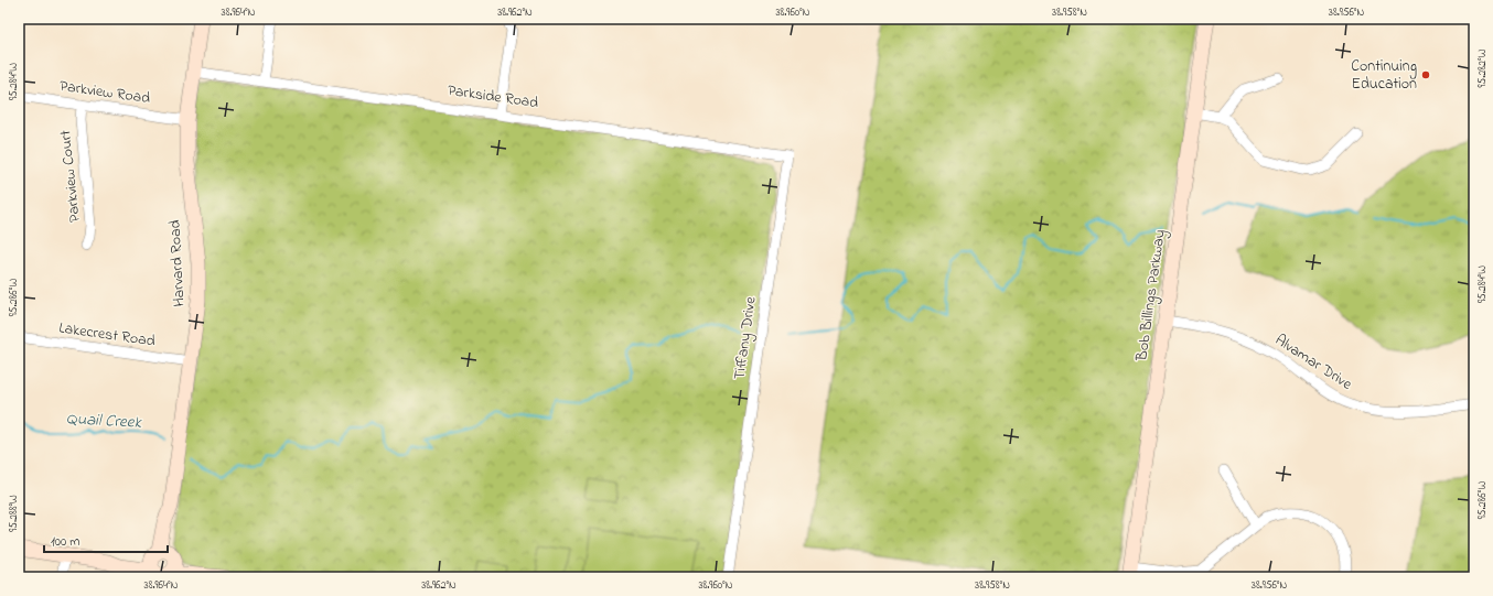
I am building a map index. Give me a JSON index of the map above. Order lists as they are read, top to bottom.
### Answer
{
  "streets": {
    "street": [
      "Parkview Road",
      "Parkside Road",
      "Parkview Court",
      "Harvard Road",
      "Bob Billings Parkway",
      "Lakecrest Road",
      "Tiffany Drive",
      "Alvamar Drive"
    ]
  },
  "crossings": [
    ["Parkview Road", "Parkview Court"],
    ["Parkview Road", "Harvard Road"],
    ["Parkside Road", "Harvard Road"],
    ["Parkside Road", "Tiffany Drive"],
    ["Harvard Road", "Lakecrest Road"],
    ["Bob Billings Parkway", "Alvamar Drive"]
  ],
  "water": ["Quail Creek"],
  "places": ["Continuing Education"],
  "scale_bar": "100 m",
  "coordinates": [
    "38.964°N",
    "38.962°N",
    "38.960°N",
    "38.958°N",
    "38.956°N",
    "95.282°W",
    "95.284°W",
    "95.286°W",
    "95.288°W"
  ]
}
